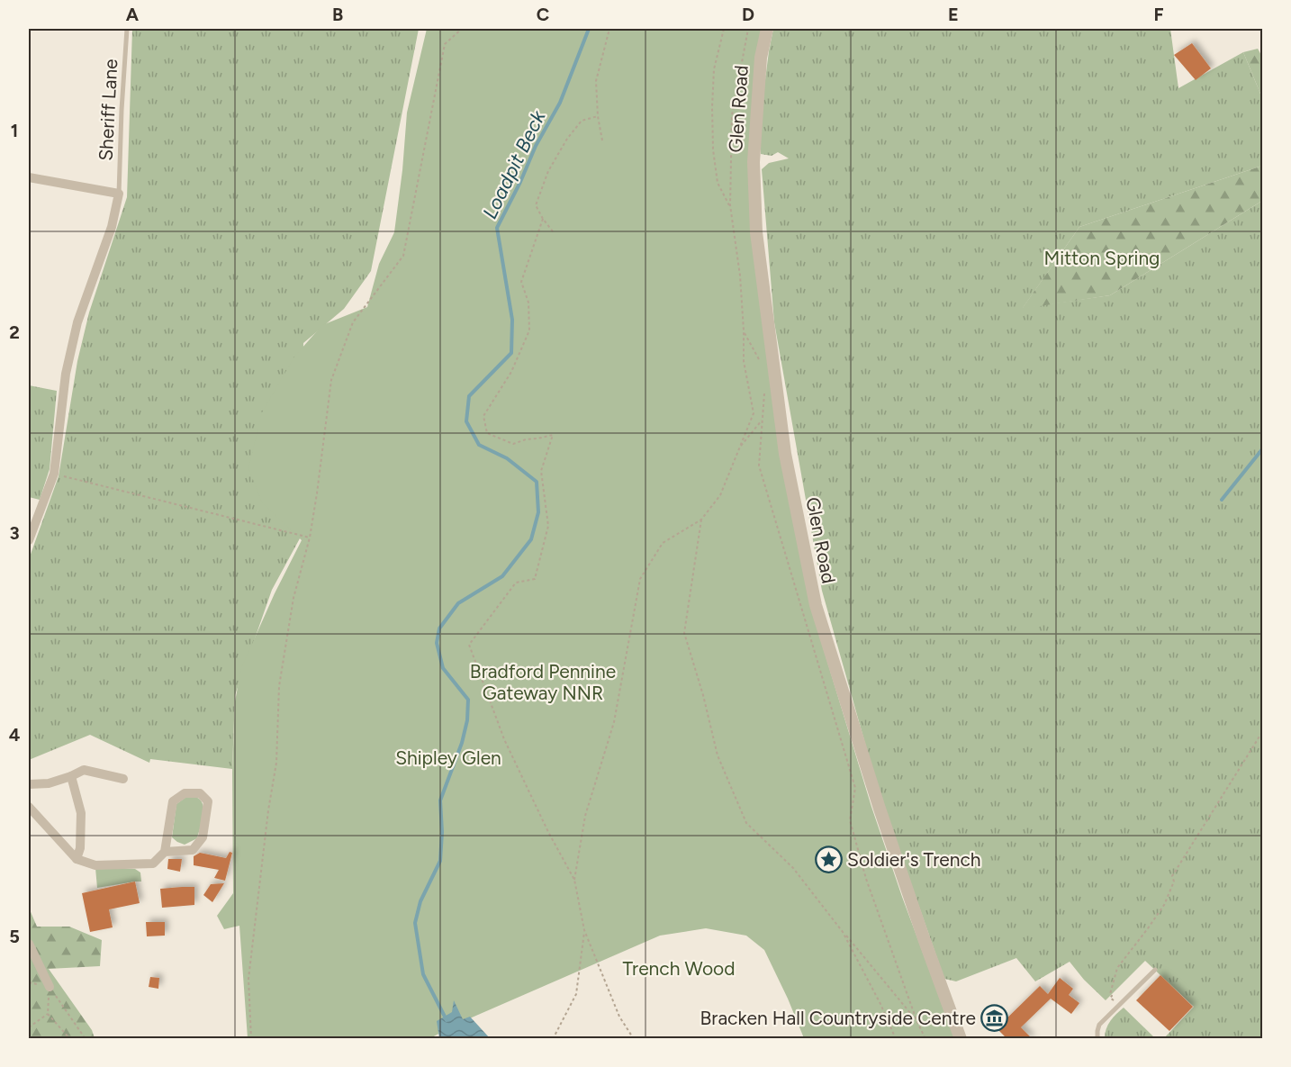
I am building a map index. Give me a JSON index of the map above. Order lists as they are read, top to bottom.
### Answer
{
  "streets": {
    "street": ["Glen Road"],
    "lane": ["Sheriff Lane"]
  },
  "water": ["Loadpit Beck"],
  "parks": [
    "Mitton Spring",
    "Bradford Pennine Gateway NNR",
    "Shipley Glen",
    "Trench Wood"
  ],
  "places": {
    "place": ["Soldier's Trench"],
    "museum": ["Bracken Hall Countryside Centre"]
  },
  "grid": {
    "columns": [
      "A",
      "B",
      "C",
      "D",
      "E",
      "F"
    ],
    "rows": [
      "1",
      "2",
      "3",
      "4",
      "5"
    ]
  }
}
